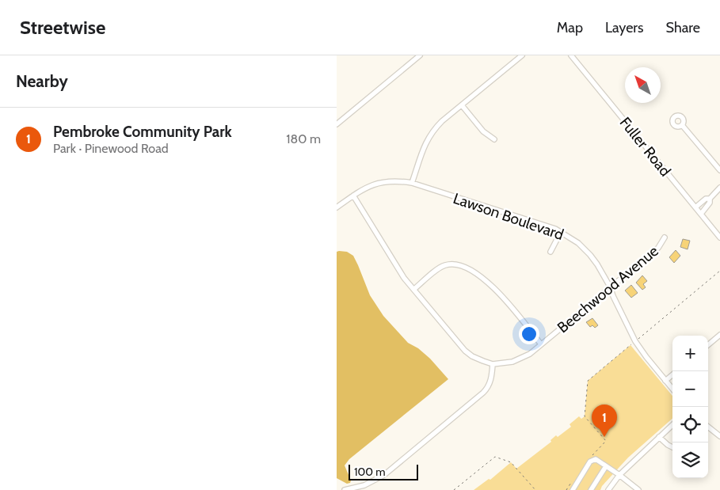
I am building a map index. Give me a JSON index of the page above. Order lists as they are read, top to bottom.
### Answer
{
  "streets": {
    "street": ["Fuller Road", "Lawson Boulevard", "Beechwood Avenue"]
  },
  "crossings": [
    ["Lawson Boulevard", "Beechwood Avenue"]
  ],
  "scale_bar": "100 m",
  "north": "top left",
  "page": {
    "header": "Streetwise",
    "nav": ["Map", "Layers", "Share"],
    "heading": "Nearby",
    "list": [
      {
        "mark": "1",
        "name": "Pembroke Community Park",
        "note": "Park · Pinewood Road",
        "value": "180 m"
      }
    ],
    "map_buttons": ["+", "−"],
    "pins": "1",
    "scale": "100 m"
  }
}
